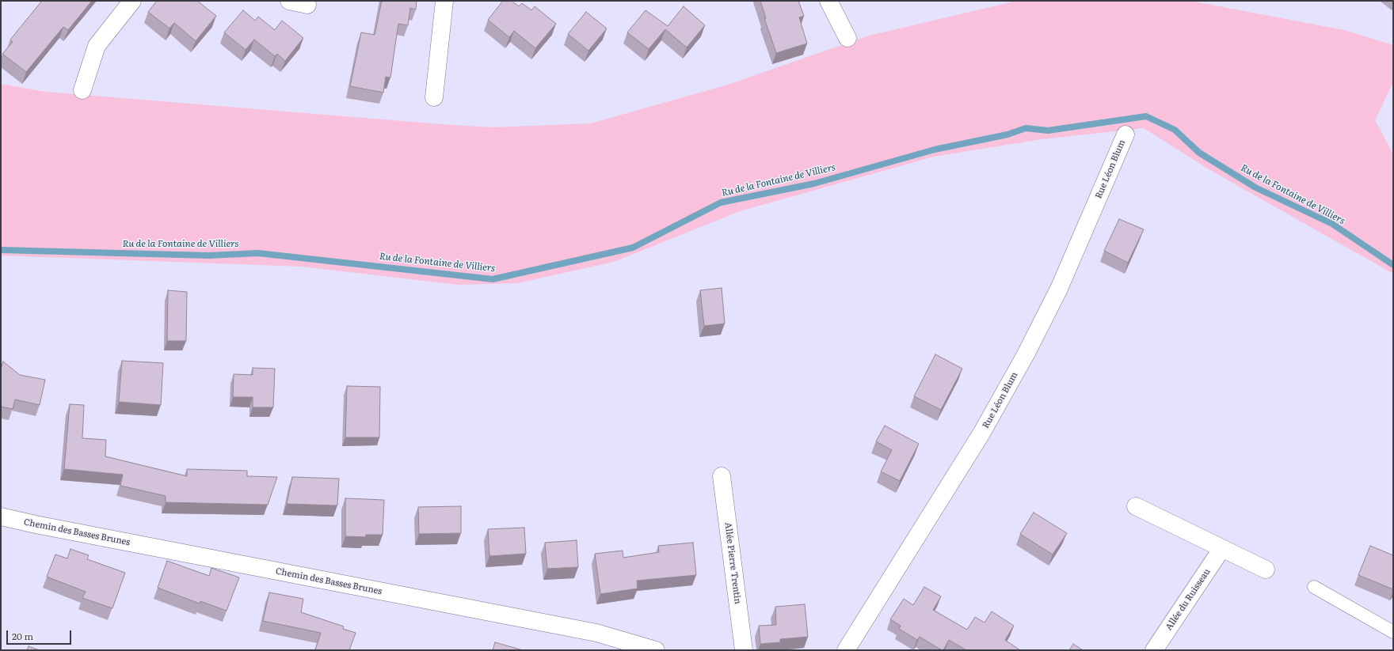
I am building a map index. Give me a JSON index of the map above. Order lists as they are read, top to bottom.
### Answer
{
  "streets": {
    "street": [
      "Rue Léon Blum",
      "Chemin des Basses Brunes",
      "Allée Pierre Trentin",
      "Allée du Ruisseau"
    ]
  },
  "water": ["Ru de la Fontaine de Villiers"],
  "scale_bar": "20 m"
}
